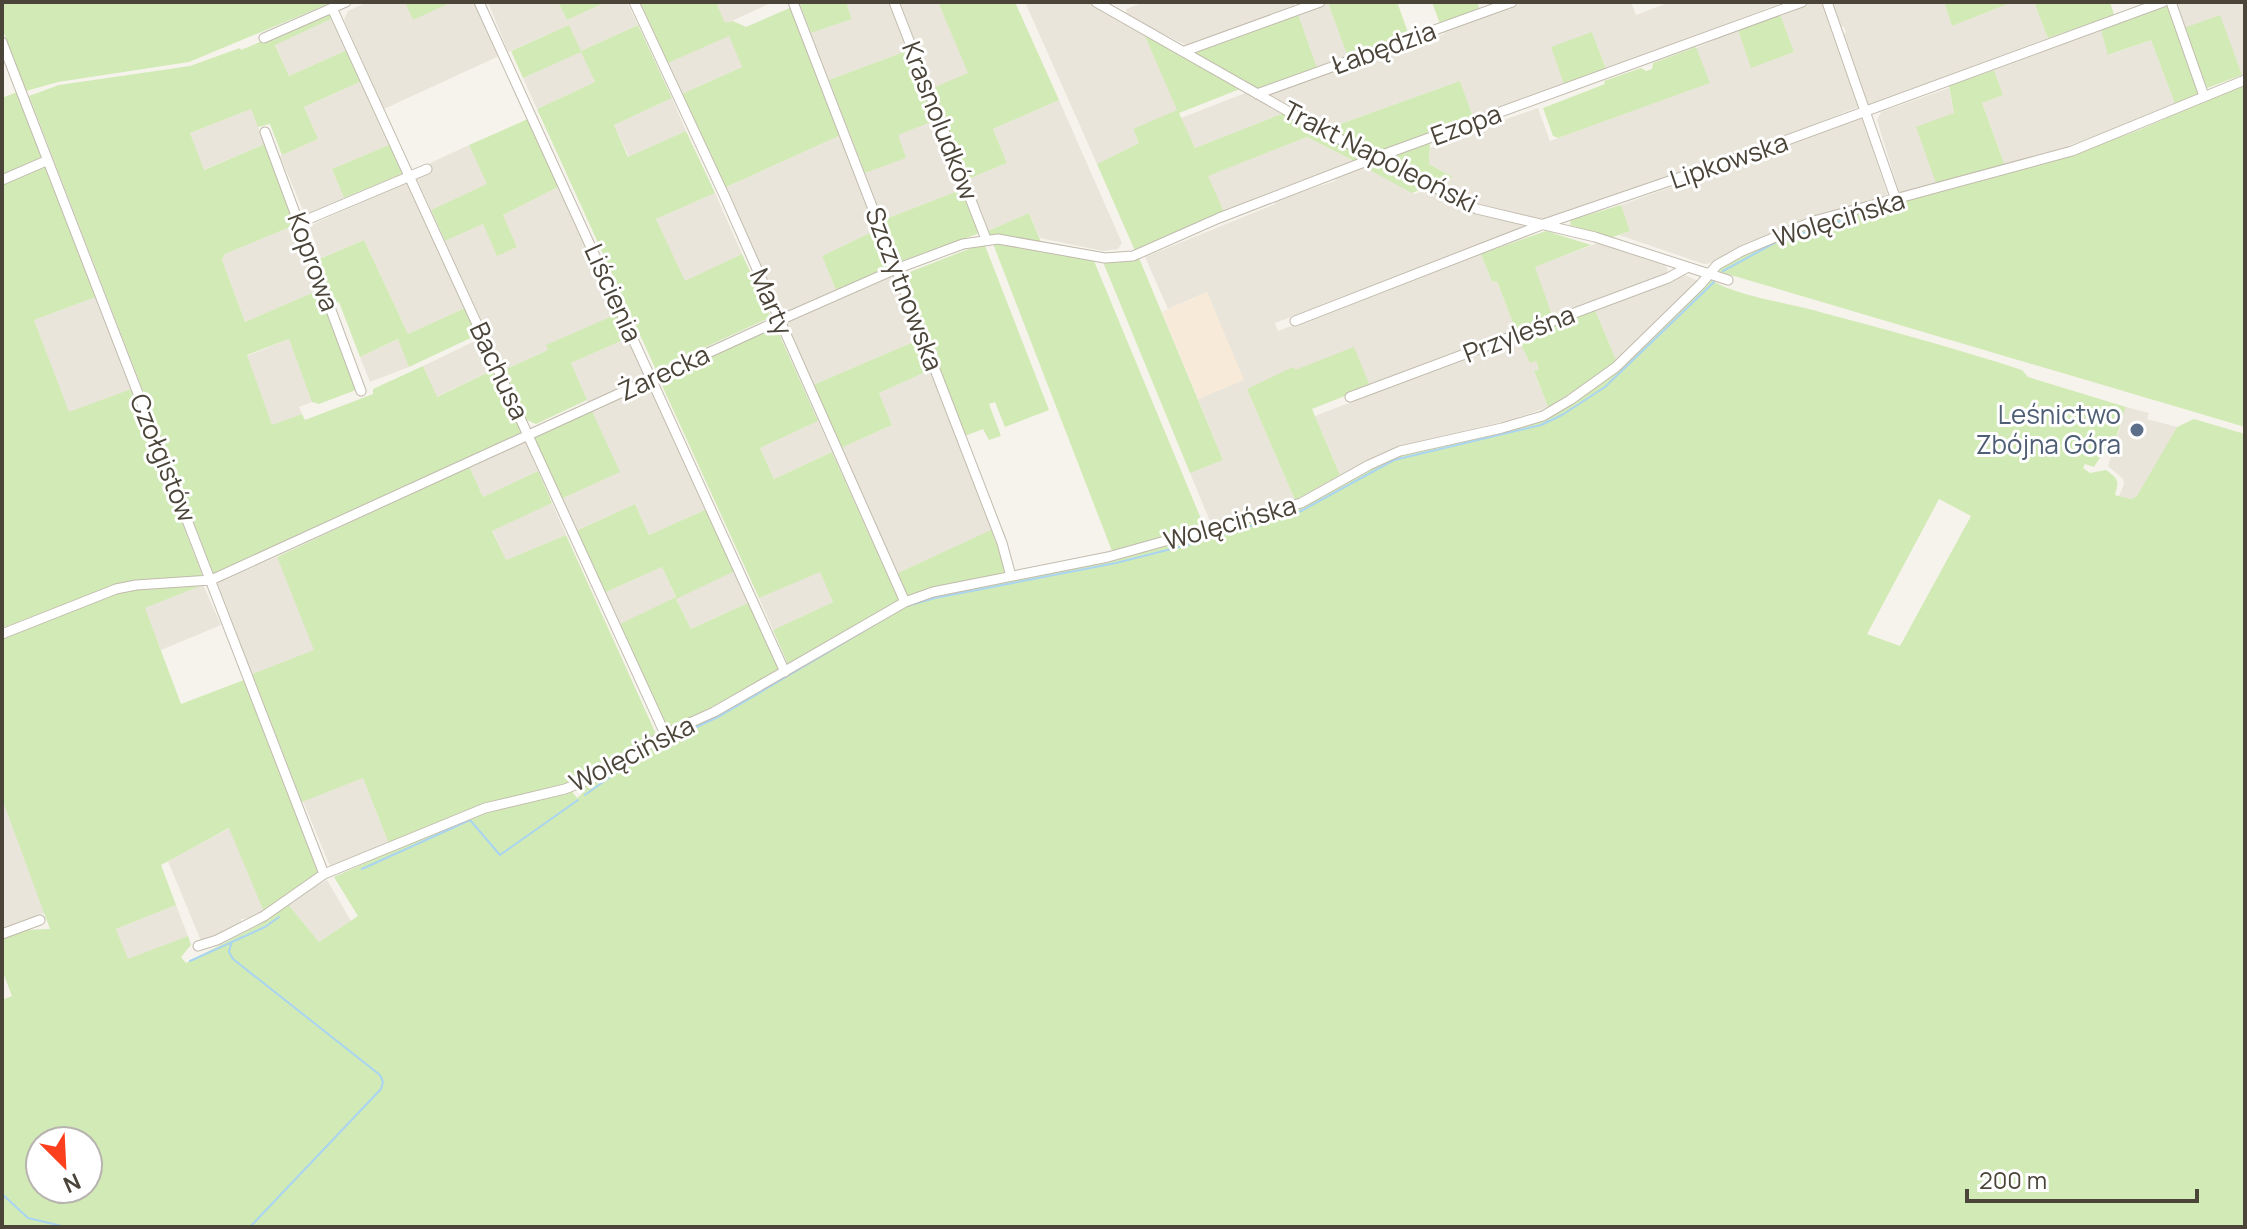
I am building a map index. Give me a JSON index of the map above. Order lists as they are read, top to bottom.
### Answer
{
  "streets": {
    "street": [
      "Łabędzia",
      "Krasnoludków",
      "Ezopa",
      "Trakt Napoleoński",
      "Lipkowska",
      "Wolęcińska",
      "Koprowa",
      "Szczytnowska",
      "Liścienia",
      "Marty",
      "Przyleśna",
      "Bachusa",
      "Żarecka",
      "Czołgistów"
    ]
  },
  "crossings": [
    ["Łabędzia", "Trakt Napoleoński"],
    ["Krasnoludków", "Żarecka"],
    ["Ezopa", "Trakt Napoleoński"],
    ["Ezopa", "Żarecka"],
    ["Trakt Napoleoński", "Lipkowska"],
    ["Trakt Napoleoński", "Wolęcińska"],
    ["Trakt Napoleoński", "Przyleśna"],
    ["Wolęcińska", "Szczytnowska"],
    ["Wolęcińska", "Liścienia"],
    ["Wolęcińska", "Marty"],
    ["Wolęcińska", "Bachusa"],
    ["Wolęcińska", "Czołgistów"],
    ["Szczytnowska", "Żarecka"],
    ["Liścienia", "Żarecka"],
    ["Marty", "Żarecka"],
    ["Bachusa", "Żarecka"],
    ["Żarecka", "Czołgistów"]
  ],
  "places": ["Leśnictwo Zbójna Góra"],
  "scale_bar": "200 m",
  "north": "bottom right"
}
